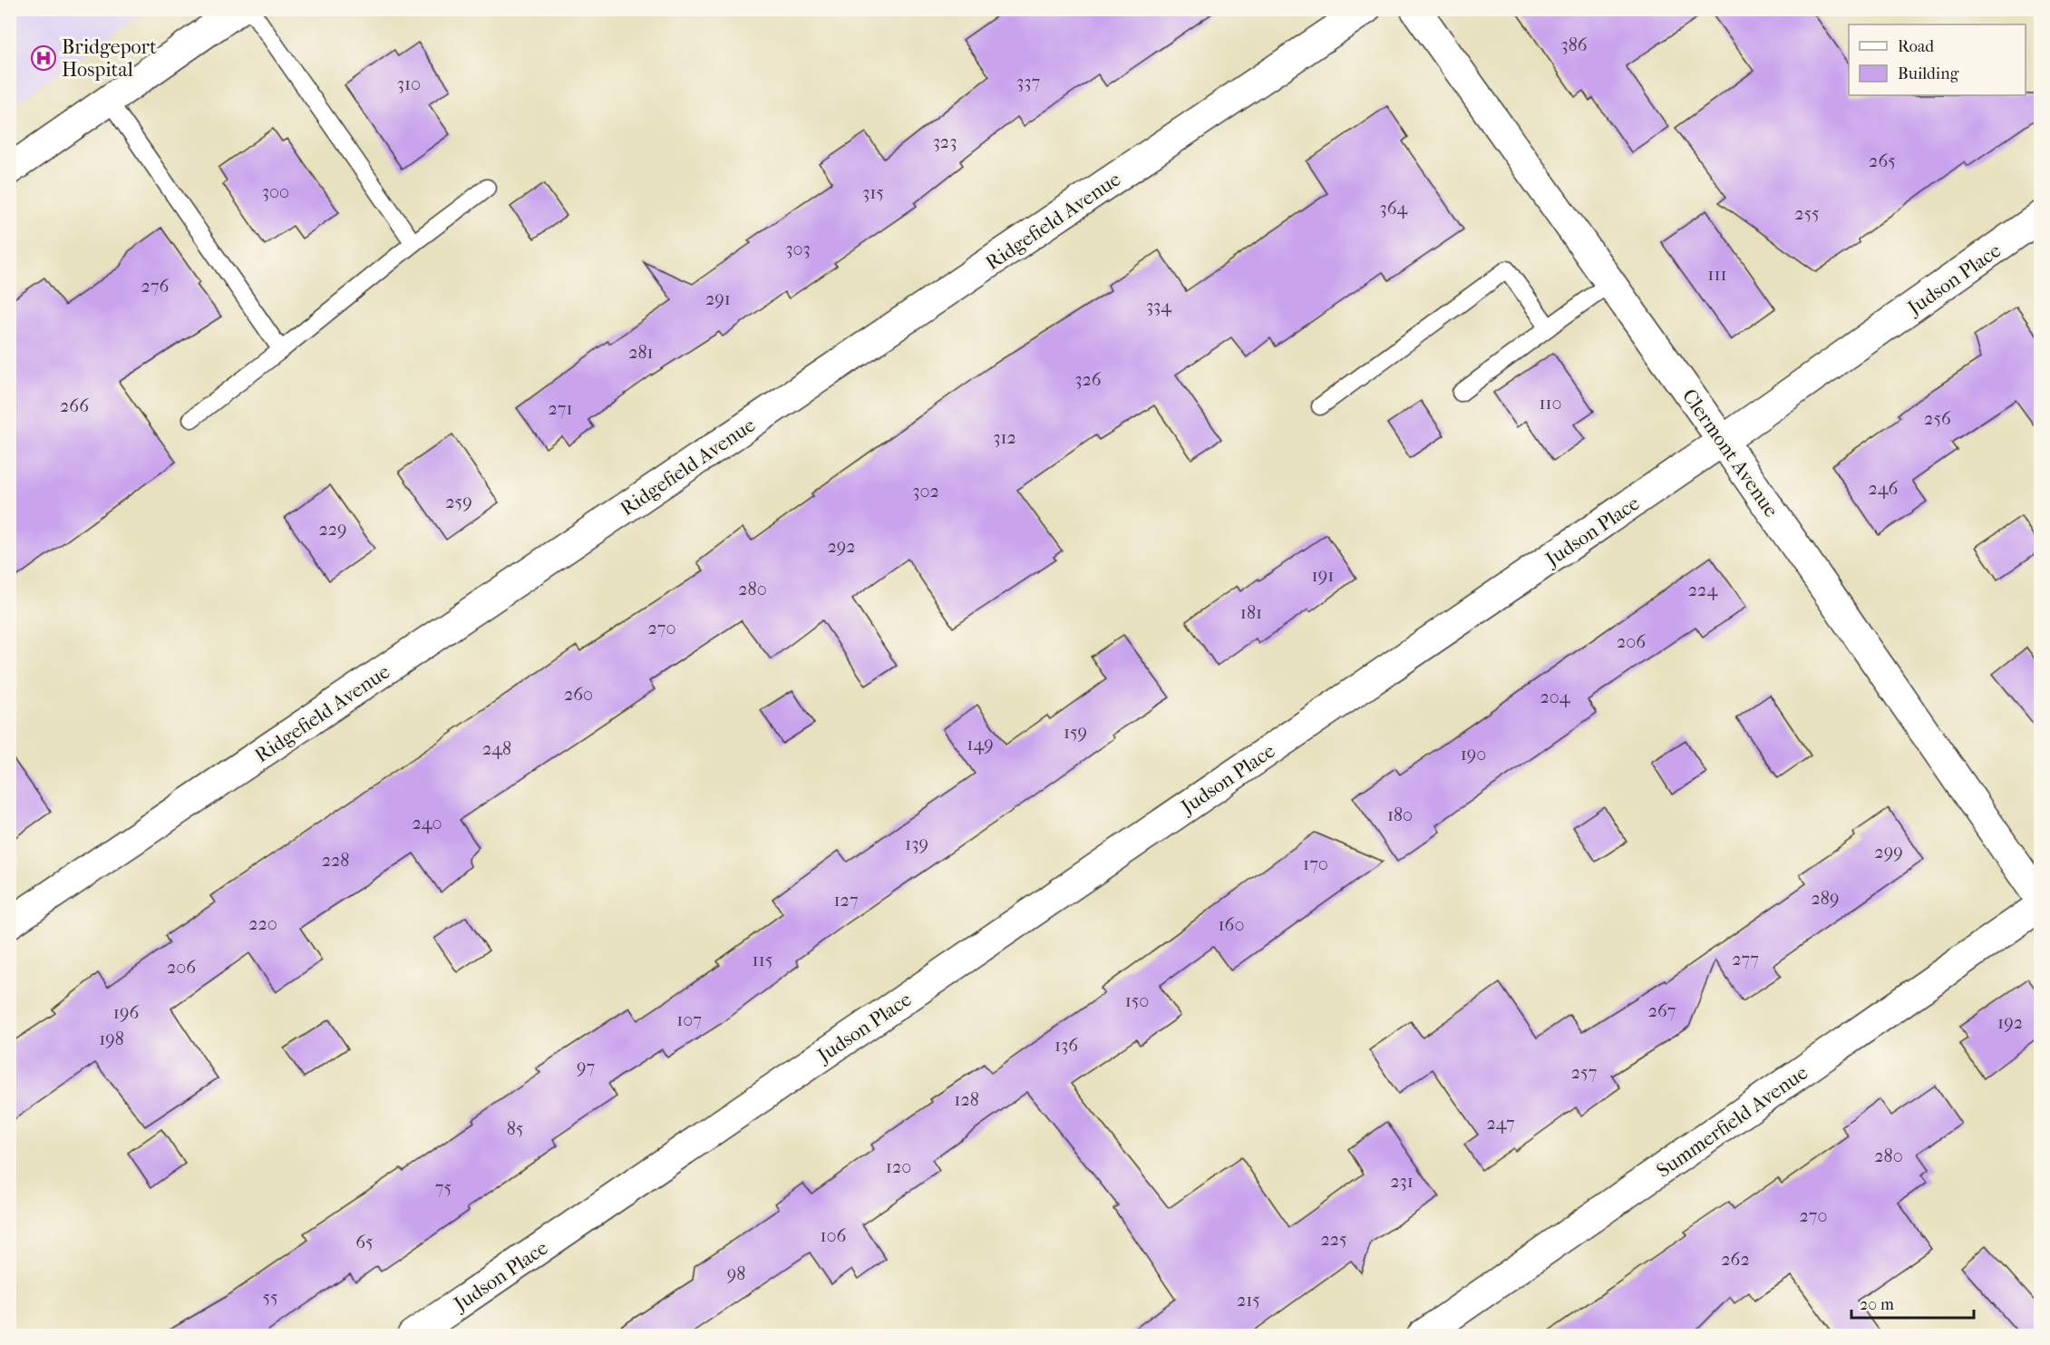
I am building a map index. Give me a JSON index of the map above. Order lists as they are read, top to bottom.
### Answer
{
  "streets": {
    "street": [
      "Ridgefield Avenue",
      "Judson Place",
      "Clermont Avenue",
      "Summerfield Avenue"
    ]
  },
  "crossings": [
    ["Judson Place", "Clermont Avenue"]
  ],
  "places": {
    "hospital": ["Bridgeport Hospital"]
  },
  "house_numbers": [
    "386",
    "337",
    "310",
    "323",
    "265",
    "300",
    "315",
    "364",
    "255",
    "303",
    "111",
    "276",
    "291",
    "334",
    "281",
    "326",
    "110",
    "266",
    "271",
    "256",
    "312",
    "246",
    "302",
    "259",
    "229",
    "292",
    "191",
    "280",
    "224",
    "181",
    "270",
    "206",
    "260",
    "204",
    "159",
    "149",
    "248",
    "190",
    "180",
    "240",
    "139",
    "299",
    "228",
    "170",
    "289",
    "127",
    "220",
    "160",
    "277",
    "115",
    "206",
    "150",
    "267",
    "196",
    "107",
    "192",
    "198",
    "136",
    "97",
    "257",
    "128",
    "247",
    "85",
    "280",
    "120",
    "231",
    "75",
    "270",
    "106",
    "225",
    "65",
    "262",
    "98",
    "55",
    "215"
  ],
  "legend": ["Road", "Building"],
  "scale_bar": "20 m"
}
